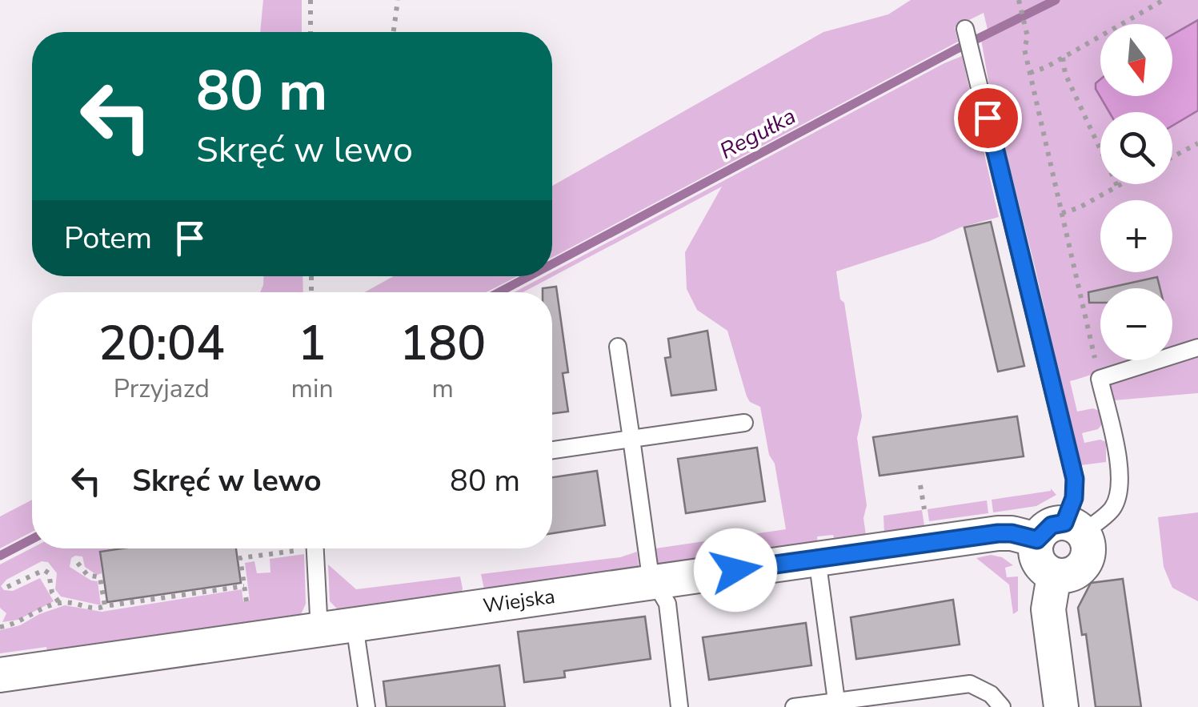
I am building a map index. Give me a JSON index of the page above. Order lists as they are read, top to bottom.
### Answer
{
  "streets": {
    "street": ["Wiejska"]
  },
  "water": ["Regułka"],
  "north": "bottom",
  "page": {
    "map_buttons": ["+", "−"],
    "turn": ["80 m", "Skręć w lewo"],
    "then": "Potem",
    "eta": [
      "20:04",
      "Przyjazd",
      "1",
      "min",
      "180",
      "m"
    ],
    "list": [
      {
        "name": "Skręć w lewo",
        "value": "80 m"
      }
    ]
  }
}
